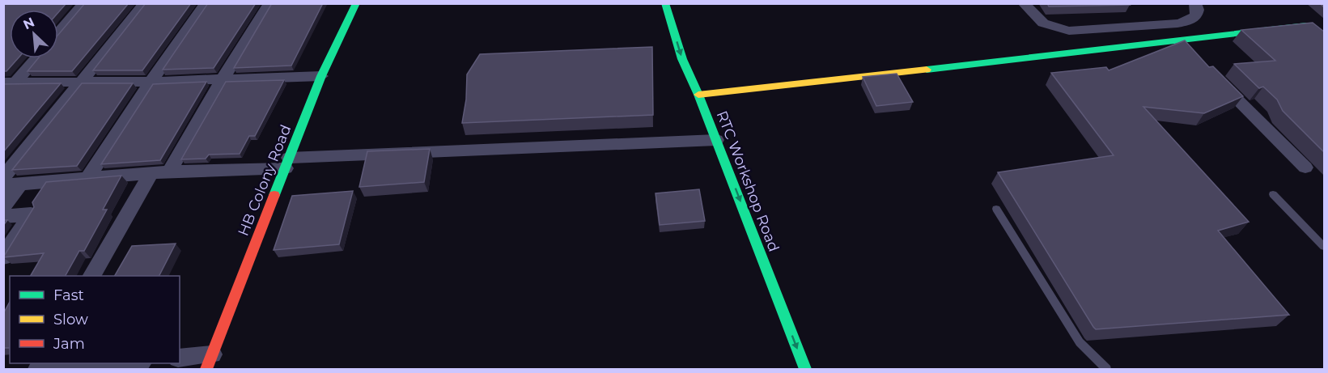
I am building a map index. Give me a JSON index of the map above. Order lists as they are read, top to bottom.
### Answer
{
  "streets": {
    "street": ["HB Colony Road", "RTC Workshop Road"]
  },
  "one_way": ["RTC Workshop Road"],
  "legend": ["Fast", "Slow", "Jam"],
  "north": "top left"
}
